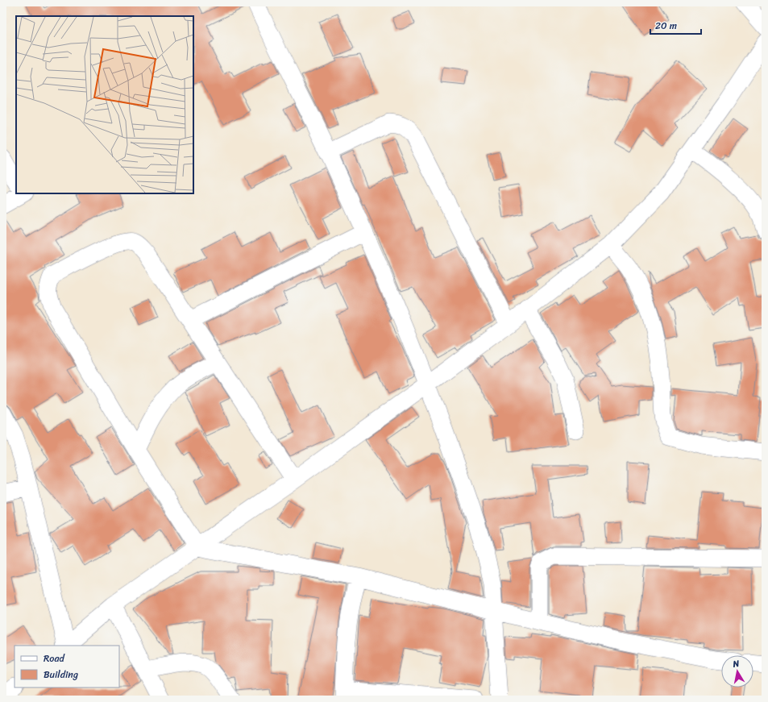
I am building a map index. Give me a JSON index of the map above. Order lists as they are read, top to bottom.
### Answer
{
  "legend": ["Road", "Building"],
  "scale_bar": "20 m",
  "north": "top"
}
